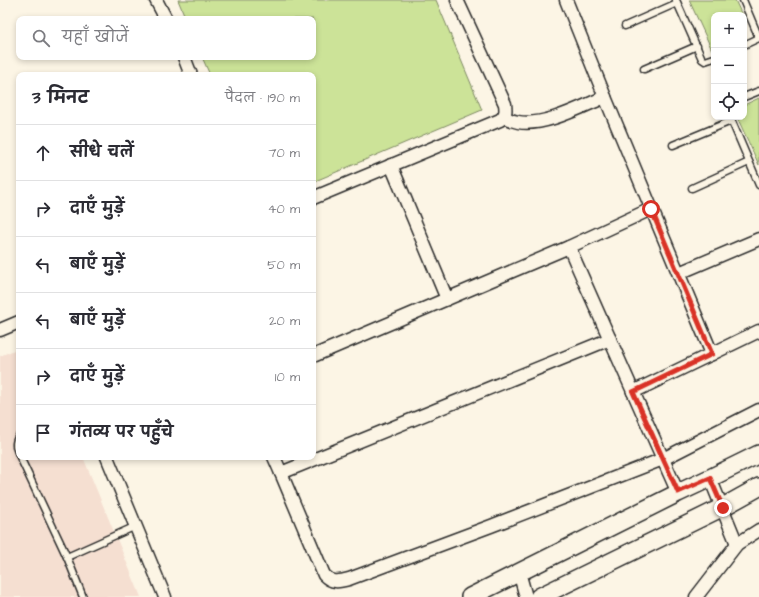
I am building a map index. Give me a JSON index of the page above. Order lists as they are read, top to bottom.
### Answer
{
  "page": {
    "map_buttons": ["+", "−"],
    "search": "यहाँ खोजें",
    "heading": ["3 मिनट", "पैदल · 190 m"],
    "list": [
      ["सीधे चलें", "70 m"],
      ["दाएँ मुड़ें", "40 m"],
      ["बाएँ मुड़ें", "50 m"],
      ["बाएँ मुड़ें", "20 m"],
      ["दाएँ मुड़ें", "10 m"],
      "गंतव्य पर पहुँचे"
    ]
  }
}
